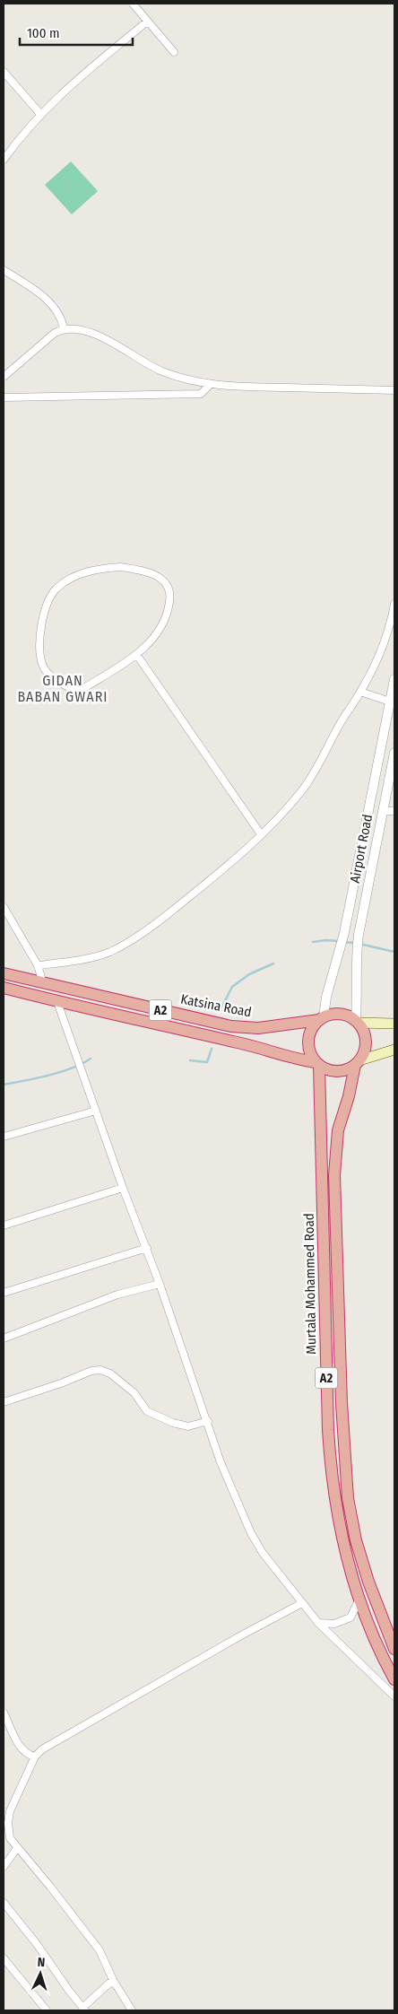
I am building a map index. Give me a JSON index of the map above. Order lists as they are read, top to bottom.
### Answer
{
  "streets": {
    "highway": ["Katsina Road", "A2", "Murtala Mohammed Road"],
    "street": ["Airport Road"]
  },
  "crossings": [
    ["Airport Road", "Katsina Road"],
    ["Airport Road", "A2"],
    ["Airport Road", "Murtala Mohammed Road"],
    ["Katsina Road", "A2"],
    ["Katsina Road", "Murtala Mohammed Road"],
    ["A2", "Murtala Mohammed Road"]
  ],
  "districts": ["GIDAN BABAN GWARI"],
  "scale_bar": "100 m",
  "north": "top"
}
